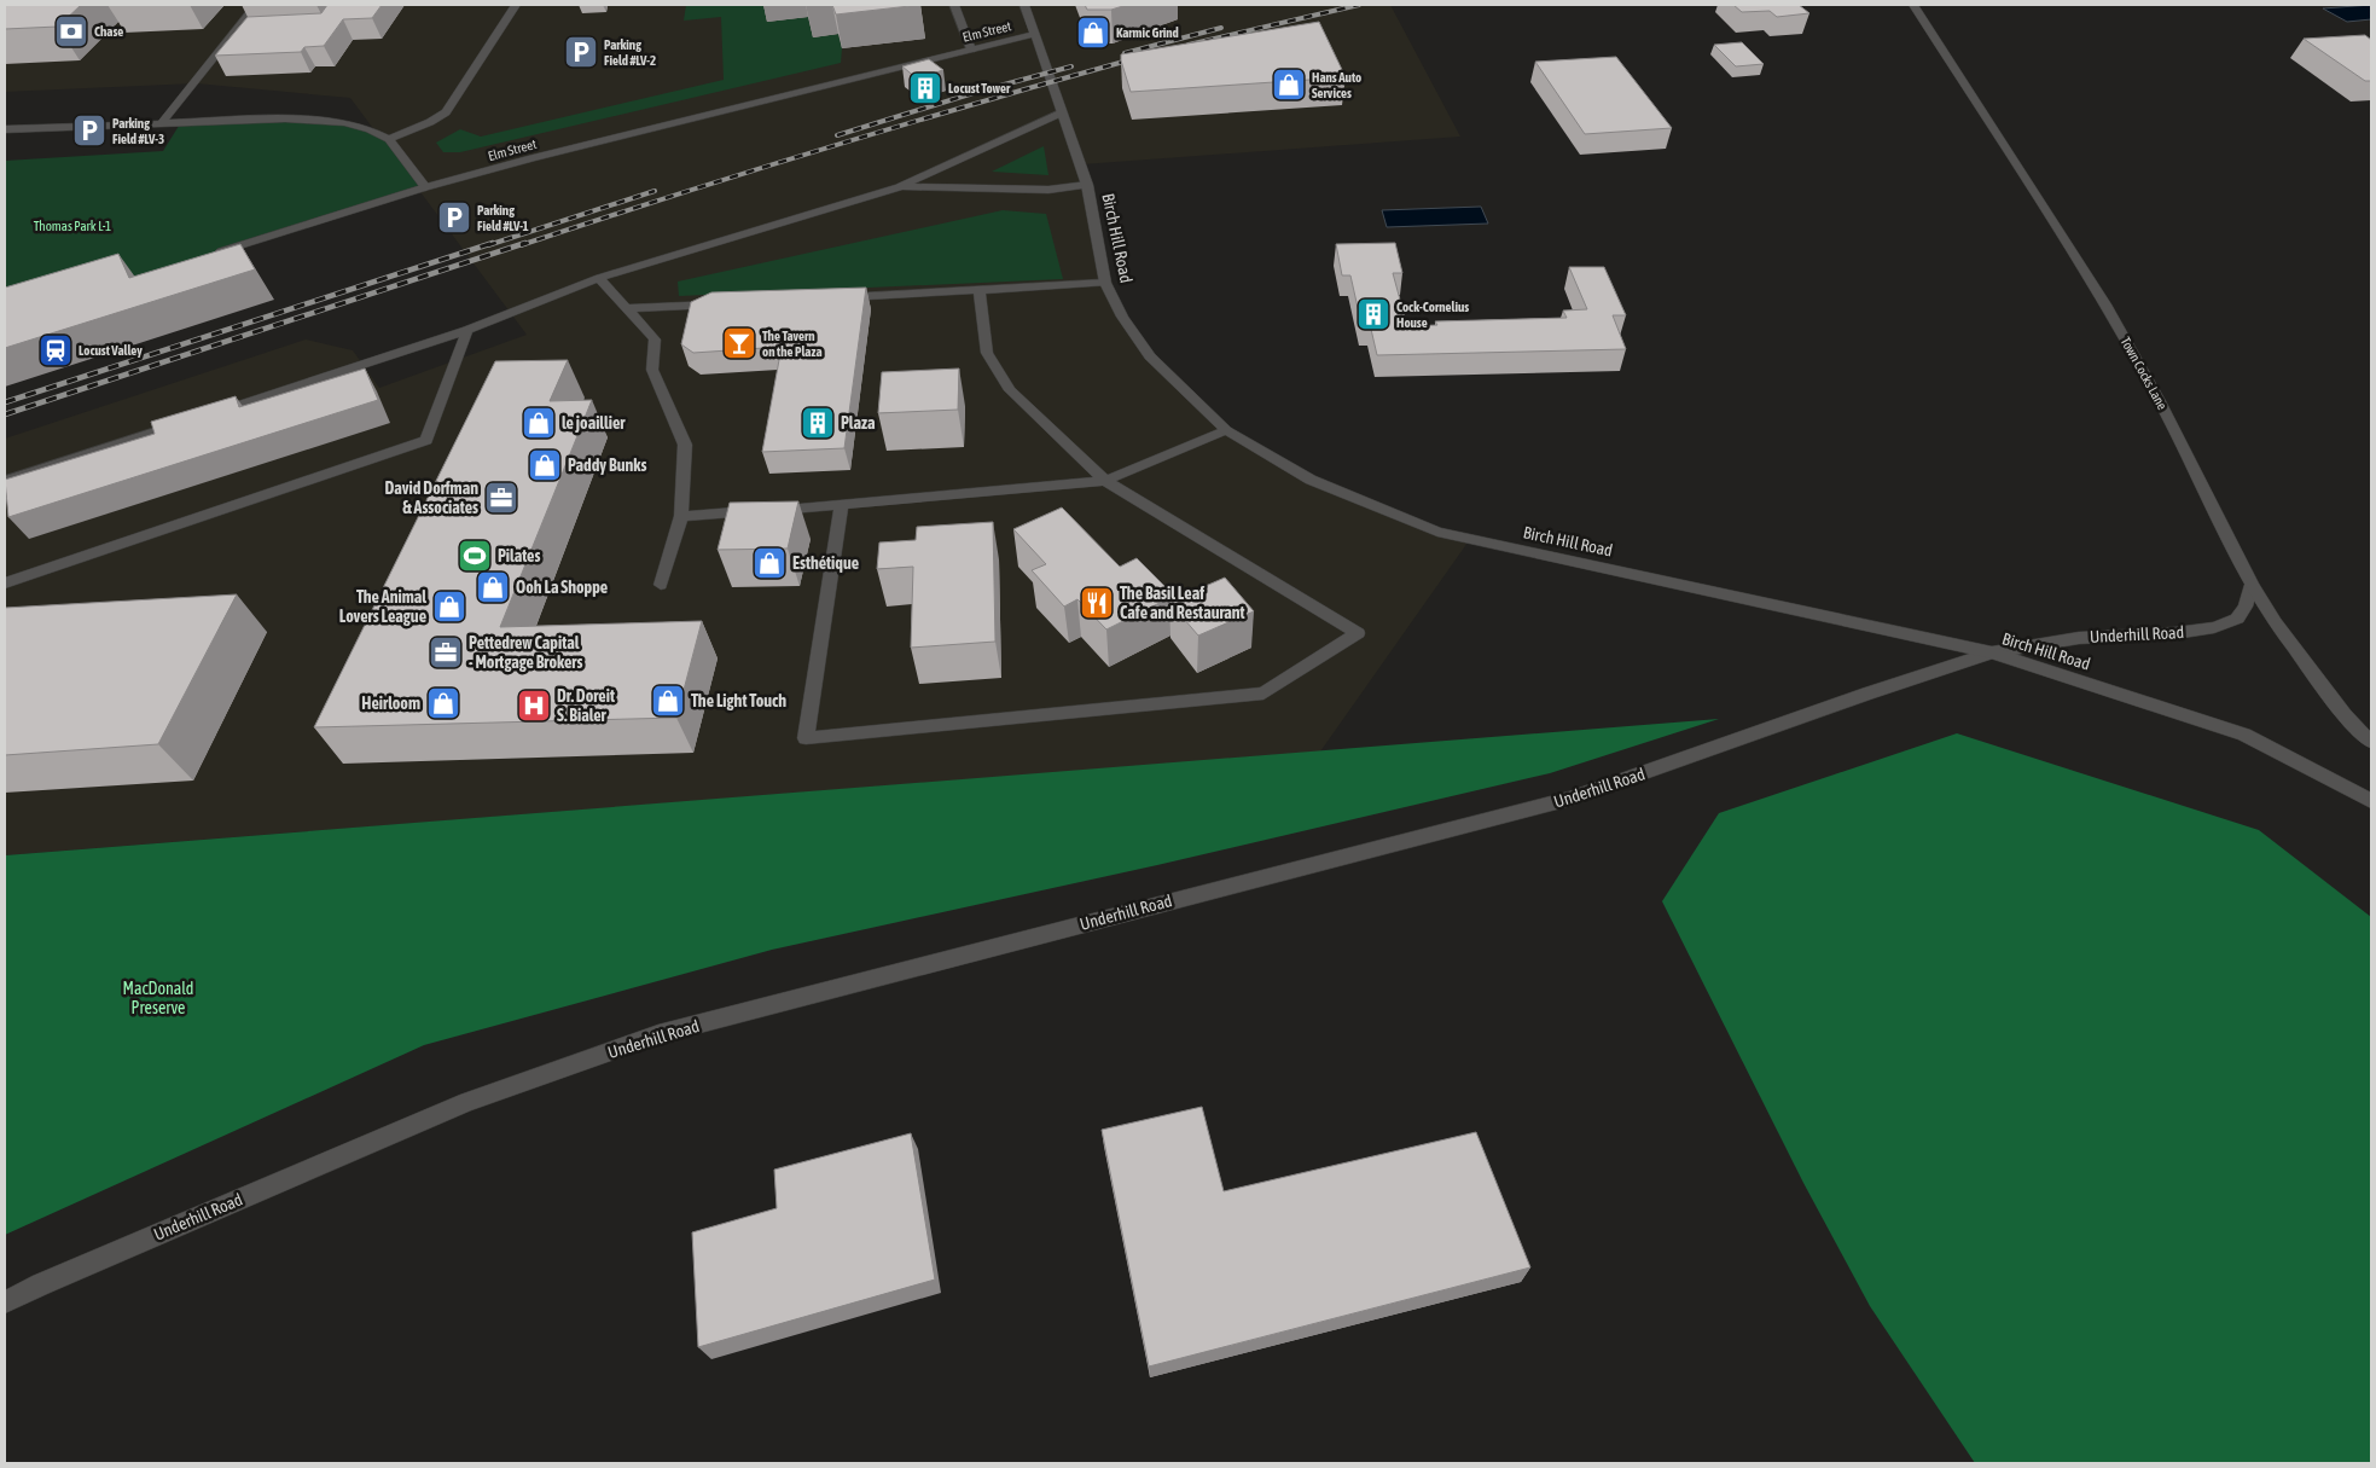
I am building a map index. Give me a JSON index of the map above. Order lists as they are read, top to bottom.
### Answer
{
  "streets": {
    "street": [
      "Elm Street",
      "Birch Hill Road",
      "Town Cocks Lane",
      "Underhill Road"
    ]
  },
  "crossings": [
    ["Elm Street", "Birch Hill Road"],
    ["Birch Hill Road", "Underhill Road"],
    ["Town Cocks Lane", "Underhill Road"]
  ],
  "parks": ["Thomas Park L-1", "MacDonald Preserve"],
  "places": {
    "bank": ["Chase"],
    "shop": [
      "Karmic Grind",
      "Hans Auto Services",
      "le joaillier",
      "Paddy Bunks",
      "Esthétique",
      "Ooh La Shoppe",
      "The Animal Lovers League",
      "The Light Touch",
      "Heirloom"
    ],
    "parking": ["Parking Field #LV-2", "Parking Field #LV-3", "Parking Field #LV-1"],
    "building": ["Locust Tower", "Cock-Cornelius House", "Plaza"],
    "bar": ["The Tavern on the Plaza"],
    "station": ["Locust Valley"],
    "office": ["David Dorfman & Associates", "Pettedrew Capital - Mortgage Brokers"],
    "sports": ["Pilates"],
    "restaurant": ["The Basil Leaf Cafe and Restaurant"],
    "hospital": ["Dr. Doreit S. Bialer"]
  }
}
